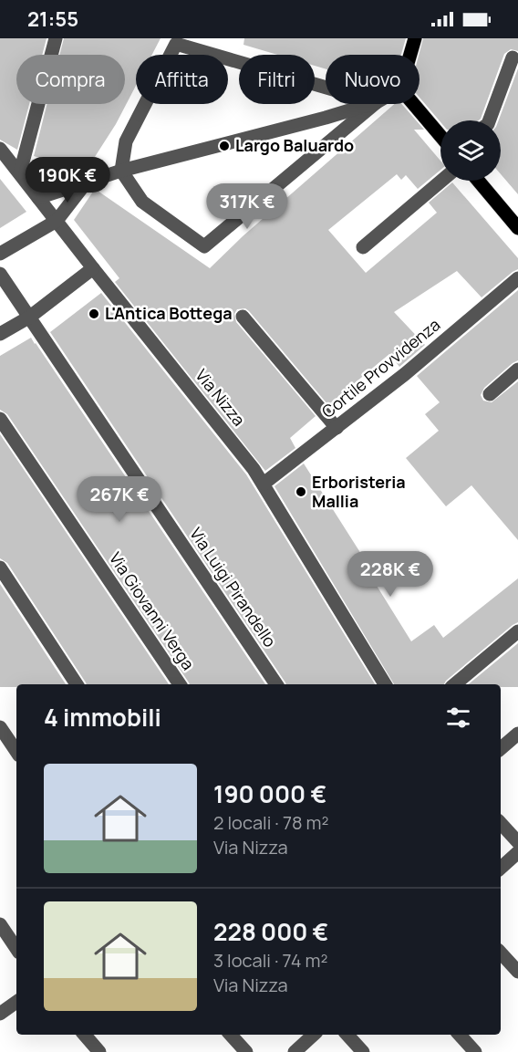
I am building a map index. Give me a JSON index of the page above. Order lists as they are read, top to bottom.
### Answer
{
  "streets": {
    "street": [
      "Cortile Provvidenza",
      "Via Nizza",
      "Via Luigi Pirandello",
      "Via Giovanni Verga"
    ]
  },
  "crossings": [
    ["Cortile Provvidenza", "Via Nizza"]
  ],
  "places": ["Largo Baluardo", "L'Antica Bottega", "Erboristeria Mallia"],
  "page": {
    "status": "21:55",
    "chip": [
      "Compra",
      "Affitta",
      "Filtri",
      "Nuovo"
    ],
    "price": [
      "190K €",
      "317K €",
      "267K €",
      "228K €"
    ],
    "heading": "4 immobili",
    "list": [
      {
        "name": "190 000 €",
        "note": "2 locali · 78 m² · Via Nizza"
      },
      {
        "name": "228 000 €",
        "note": "3 locali · 74 m² · Via Nizza"
      }
    ]
  }
}
